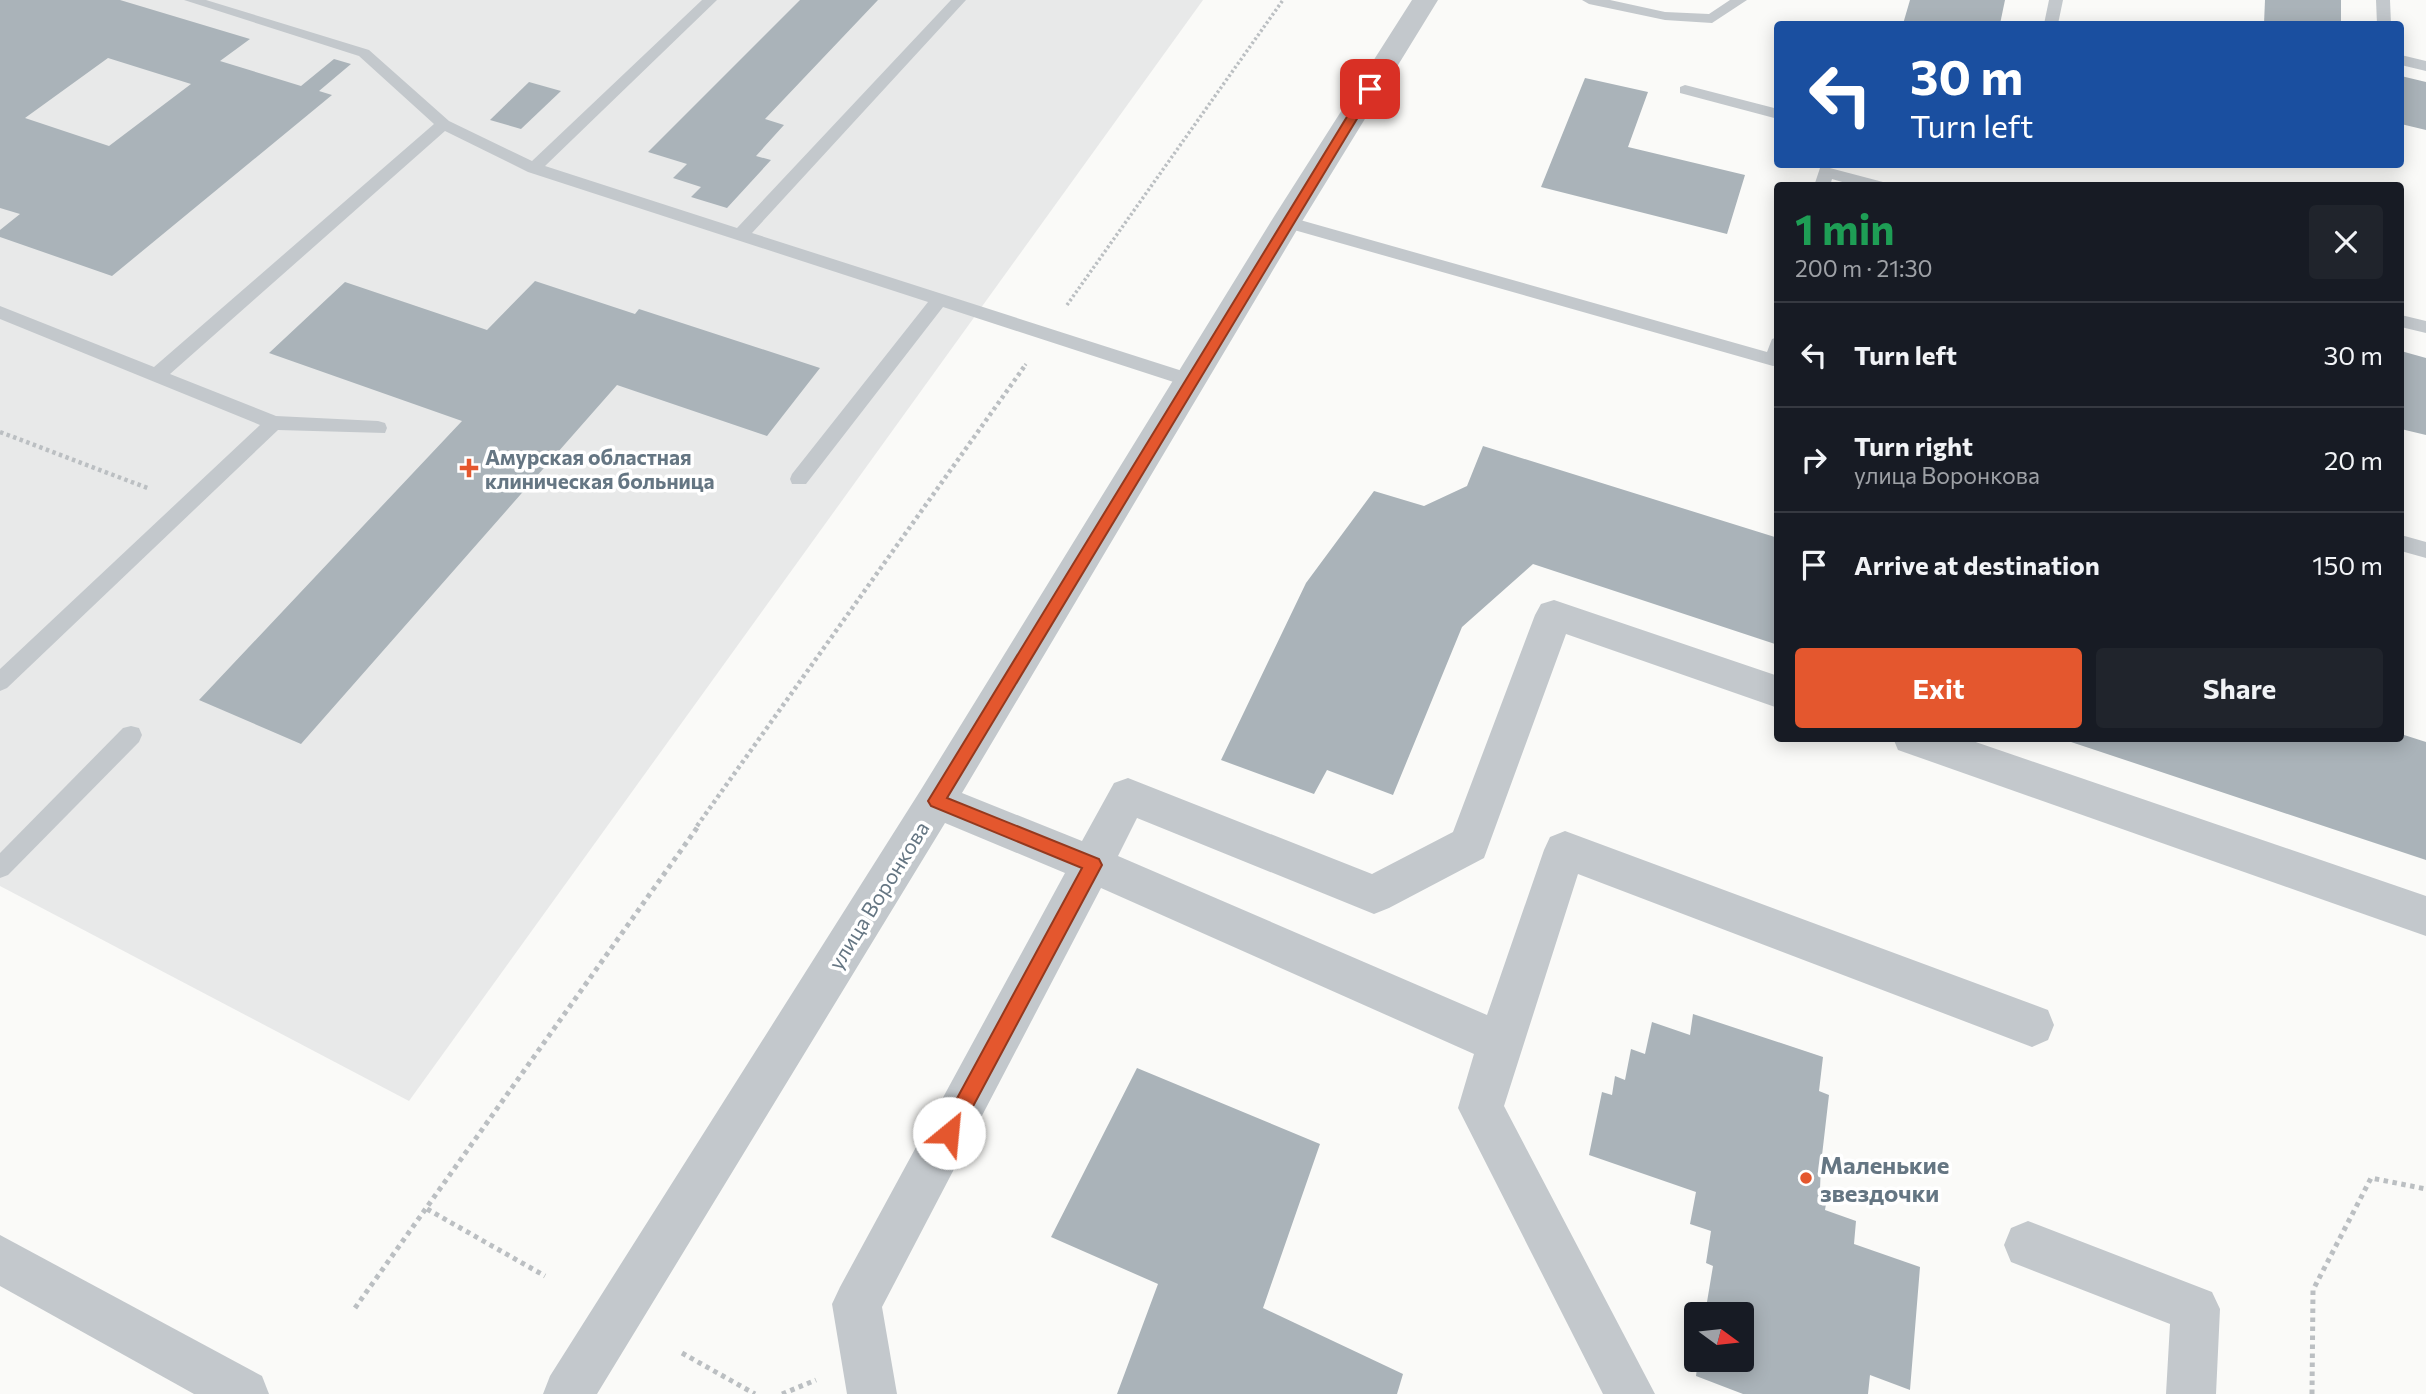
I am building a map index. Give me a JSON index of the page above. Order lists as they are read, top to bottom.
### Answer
{
  "streets": {
    "street": ["улица Воронкова"]
  },
  "places": {
    "health": ["Амурская областная клиническая больница"],
    "other": ["Маленькие звездочки"]
  },
  "north": "right",
  "page": {
    "turn": ["30 m", "Turn left"],
    "heading": ["1 min", "200 m · 21:30"],
    "list": [
      {
        "name": "Turn left",
        "value": "30 m"
      },
      {
        "name": "Turn right",
        "note": "улица Воронкова",
        "value": "20 m"
      },
      {
        "name": "Arrive at destination",
        "value": "150 m"
      }
    ],
    "buttons": ["Exit", "Share"]
  }
}
